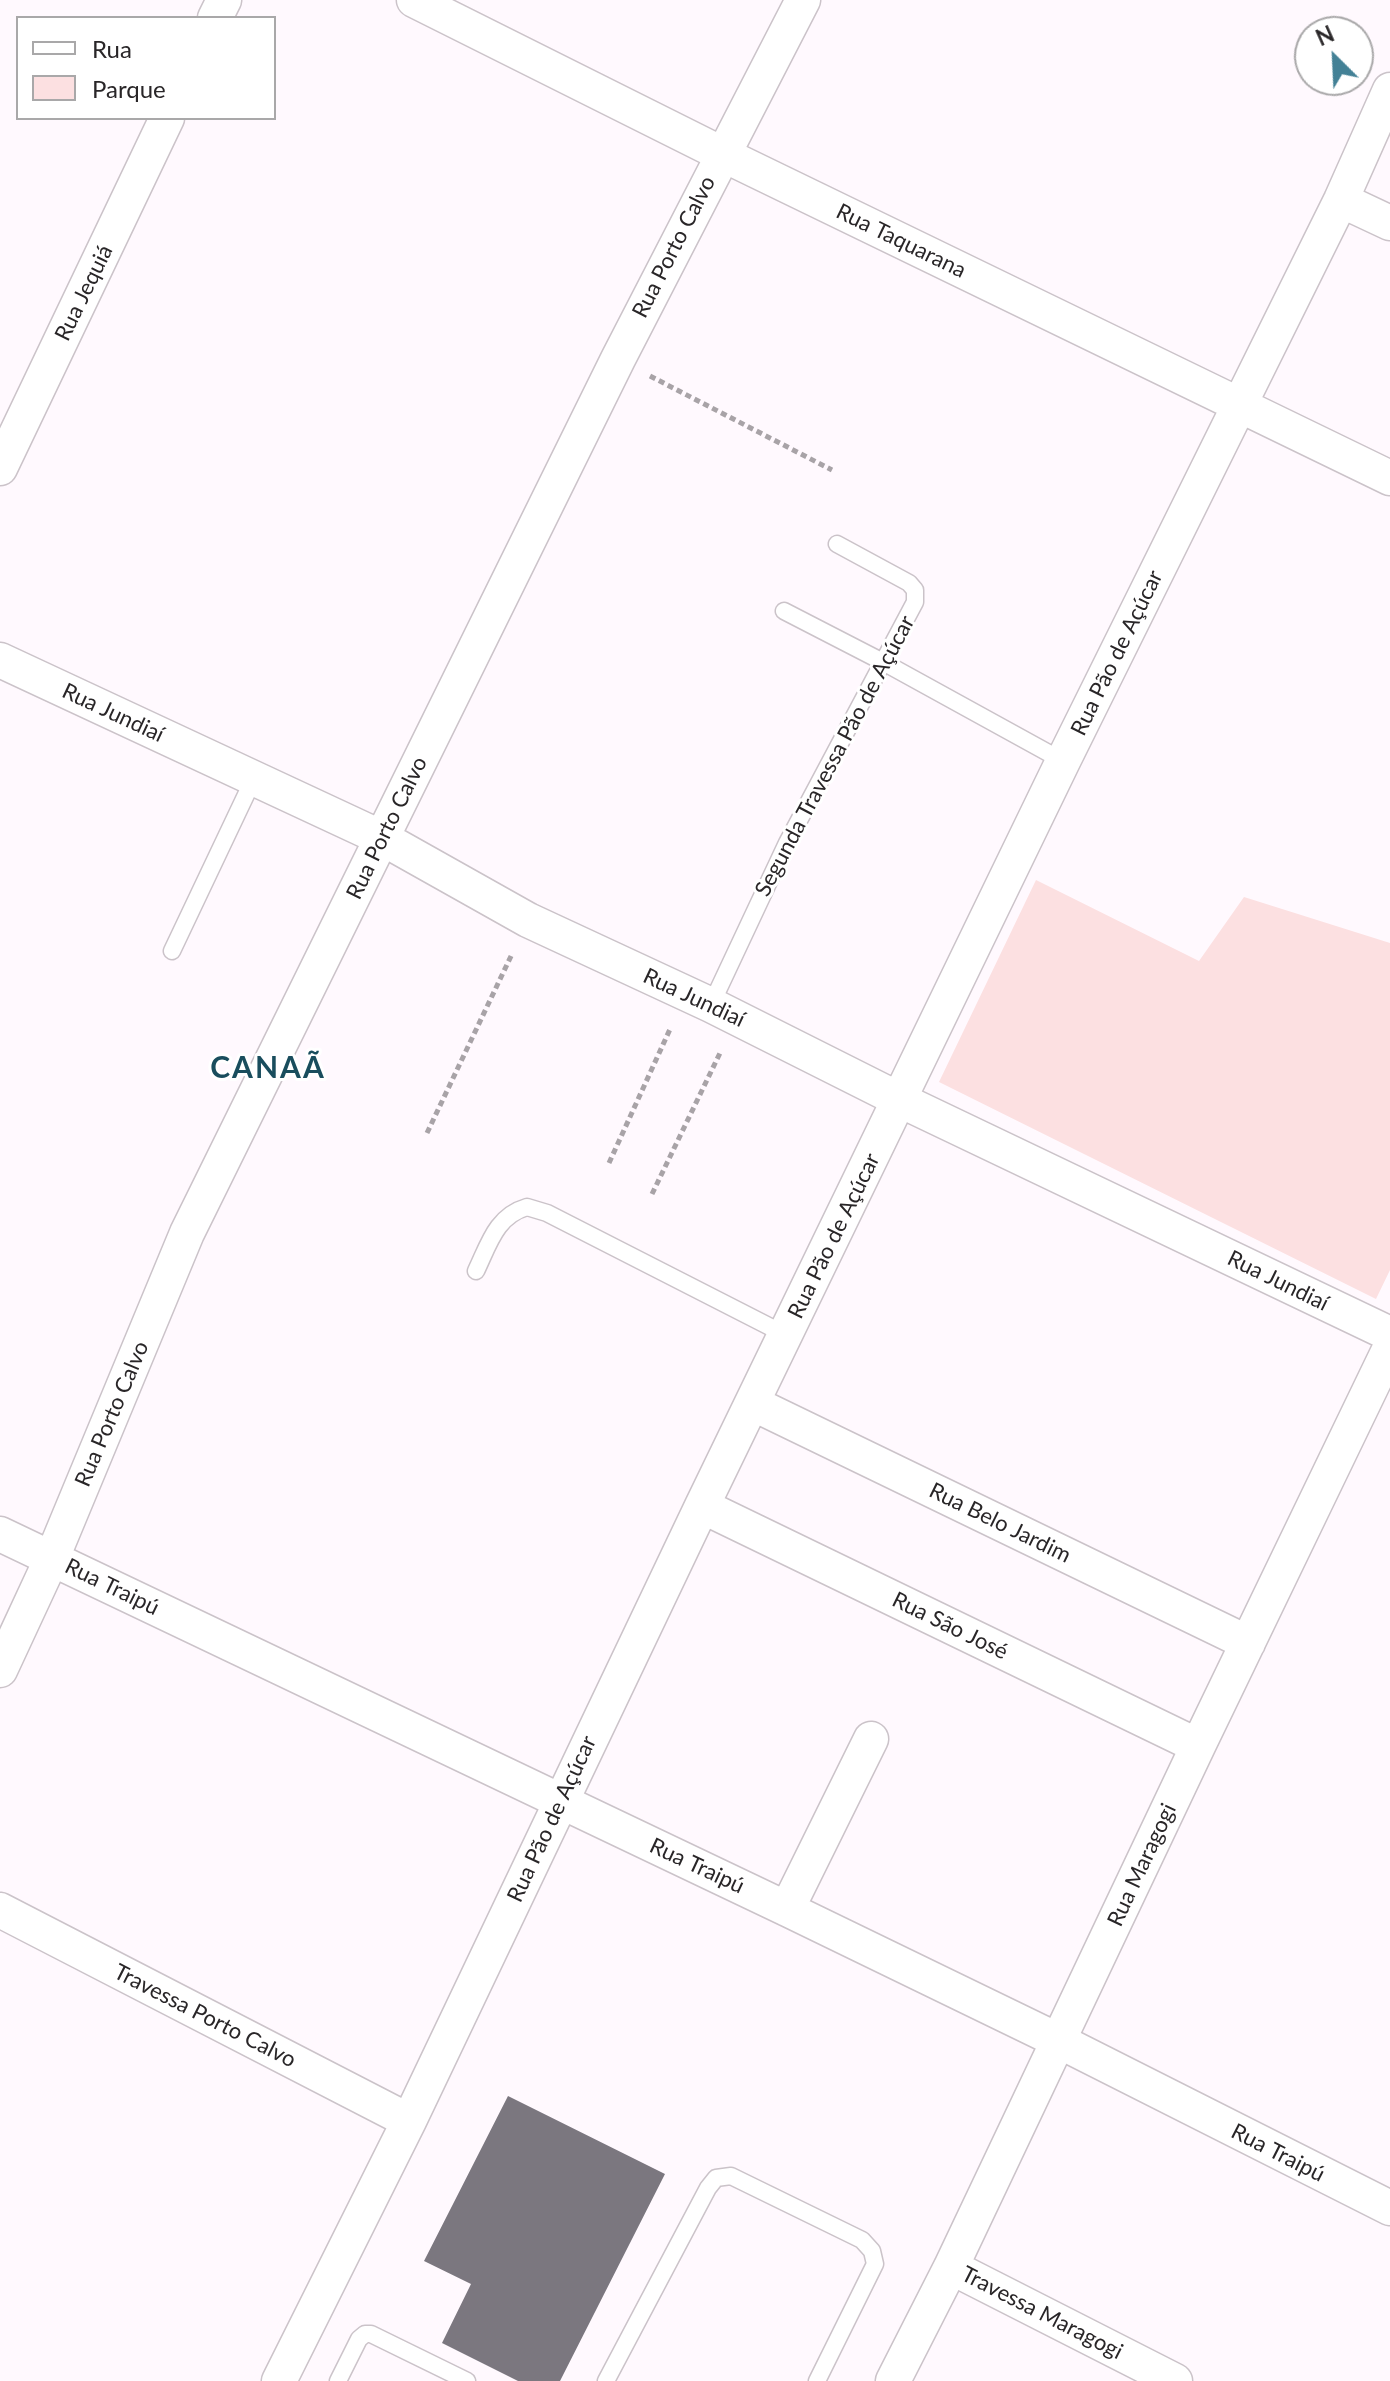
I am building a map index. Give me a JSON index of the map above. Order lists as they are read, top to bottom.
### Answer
{
  "streets": {
    "street": [
      "Rua Taquarana",
      "Rua Porto Calvo",
      "Rua Jequiá",
      "Rua Pão de Açúcar",
      "Rua Jundiaí",
      "Rua Belo Jardim",
      "Rua Traipú",
      "Rua São José",
      "Rua Maragogi",
      "Travessa Porto Calvo",
      "Travessa Maragogi"
    ],
    "lane": ["Segunda Travessa Pão de Açúcar"]
  },
  "crossings": [
    ["Rua Taquarana", "Rua Porto Calvo"],
    ["Rua Taquarana", "Rua Pão de Açúcar"],
    ["Rua Porto Calvo", "Rua Jundiaí"],
    ["Rua Porto Calvo", "Rua Traipú"],
    ["Rua Pão de Açúcar", "Rua Jundiaí"],
    ["Rua Pão de Açúcar", "Rua Belo Jardim"],
    ["Rua Pão de Açúcar", "Rua Traipú"],
    ["Rua Pão de Açúcar", "Rua São José"],
    ["Rua Pão de Açúcar", "Travessa Porto Calvo"],
    ["Rua Jundiaí", "Segunda Travessa Pão de Açúcar"],
    ["Rua Belo Jardim", "Rua Maragogi"],
    ["Rua Traipú", "Rua Maragogi"],
    ["Rua São José", "Rua Maragogi"],
    ["Rua Maragogi", "Travessa Maragogi"]
  ],
  "districts": ["CANAÃ"],
  "legend": ["Rua", "Parque"],
  "north": "top left"
}
